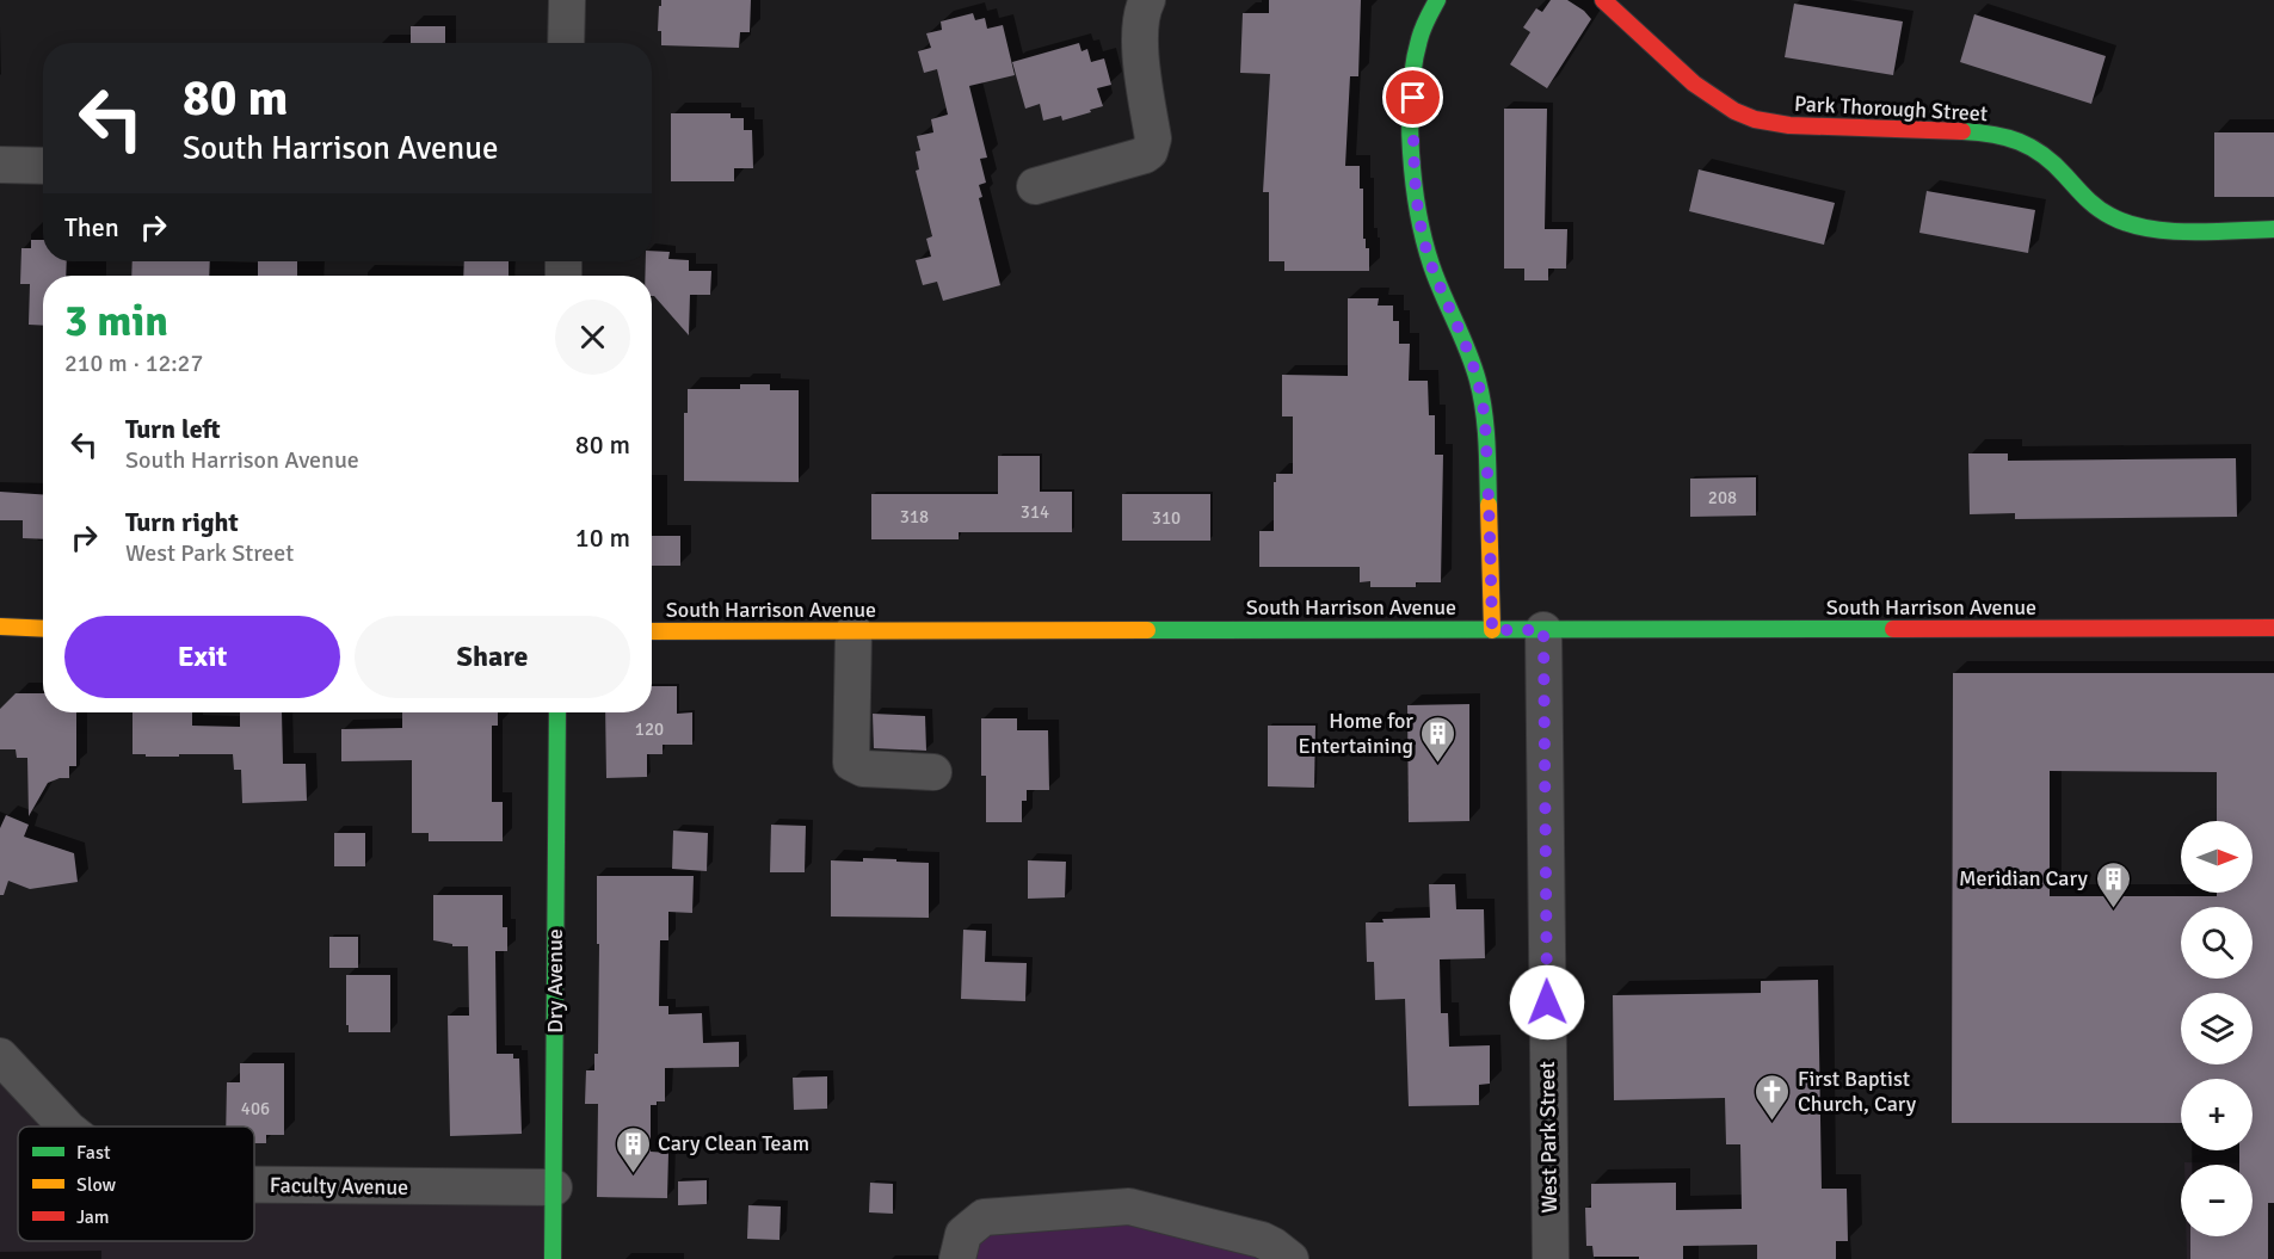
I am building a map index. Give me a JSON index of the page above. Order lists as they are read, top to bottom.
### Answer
{
  "streets": {
    "street": [
      "Park Thorough Street",
      "South Harrison Avenue",
      "Dry Avenue",
      "West Park Street",
      "Faculty Avenue"
    ]
  },
  "crossings": [
    ["South Harrison Avenue", "West Park Street"],
    ["Dry Avenue", "Faculty Avenue"]
  ],
  "places": {
    "building": ["Home for Entertaining", "Meridian Cary", "Cary Clean Team"],
    "church": ["First Baptist Church, Cary"]
  },
  "house_numbers": [
    "208",
    "314",
    "318",
    "310",
    "120",
    "406"
  ],
  "legend": ["Fast", "Slow", "Jam"],
  "north": "right",
  "page": {
    "turn": ["80 m", "South Harrison Avenue"],
    "then": "Then",
    "heading": ["3 min", "210 m · 12:27"],
    "list": [
      {
        "name": "Turn left",
        "note": "South Harrison Avenue",
        "value": "80 m"
      },
      {
        "name": "Turn right",
        "note": "West Park Street",
        "value": "10 m"
      }
    ],
    "buttons": ["Exit", "Share"],
    "map_buttons": ["+", "−"]
  }
}
